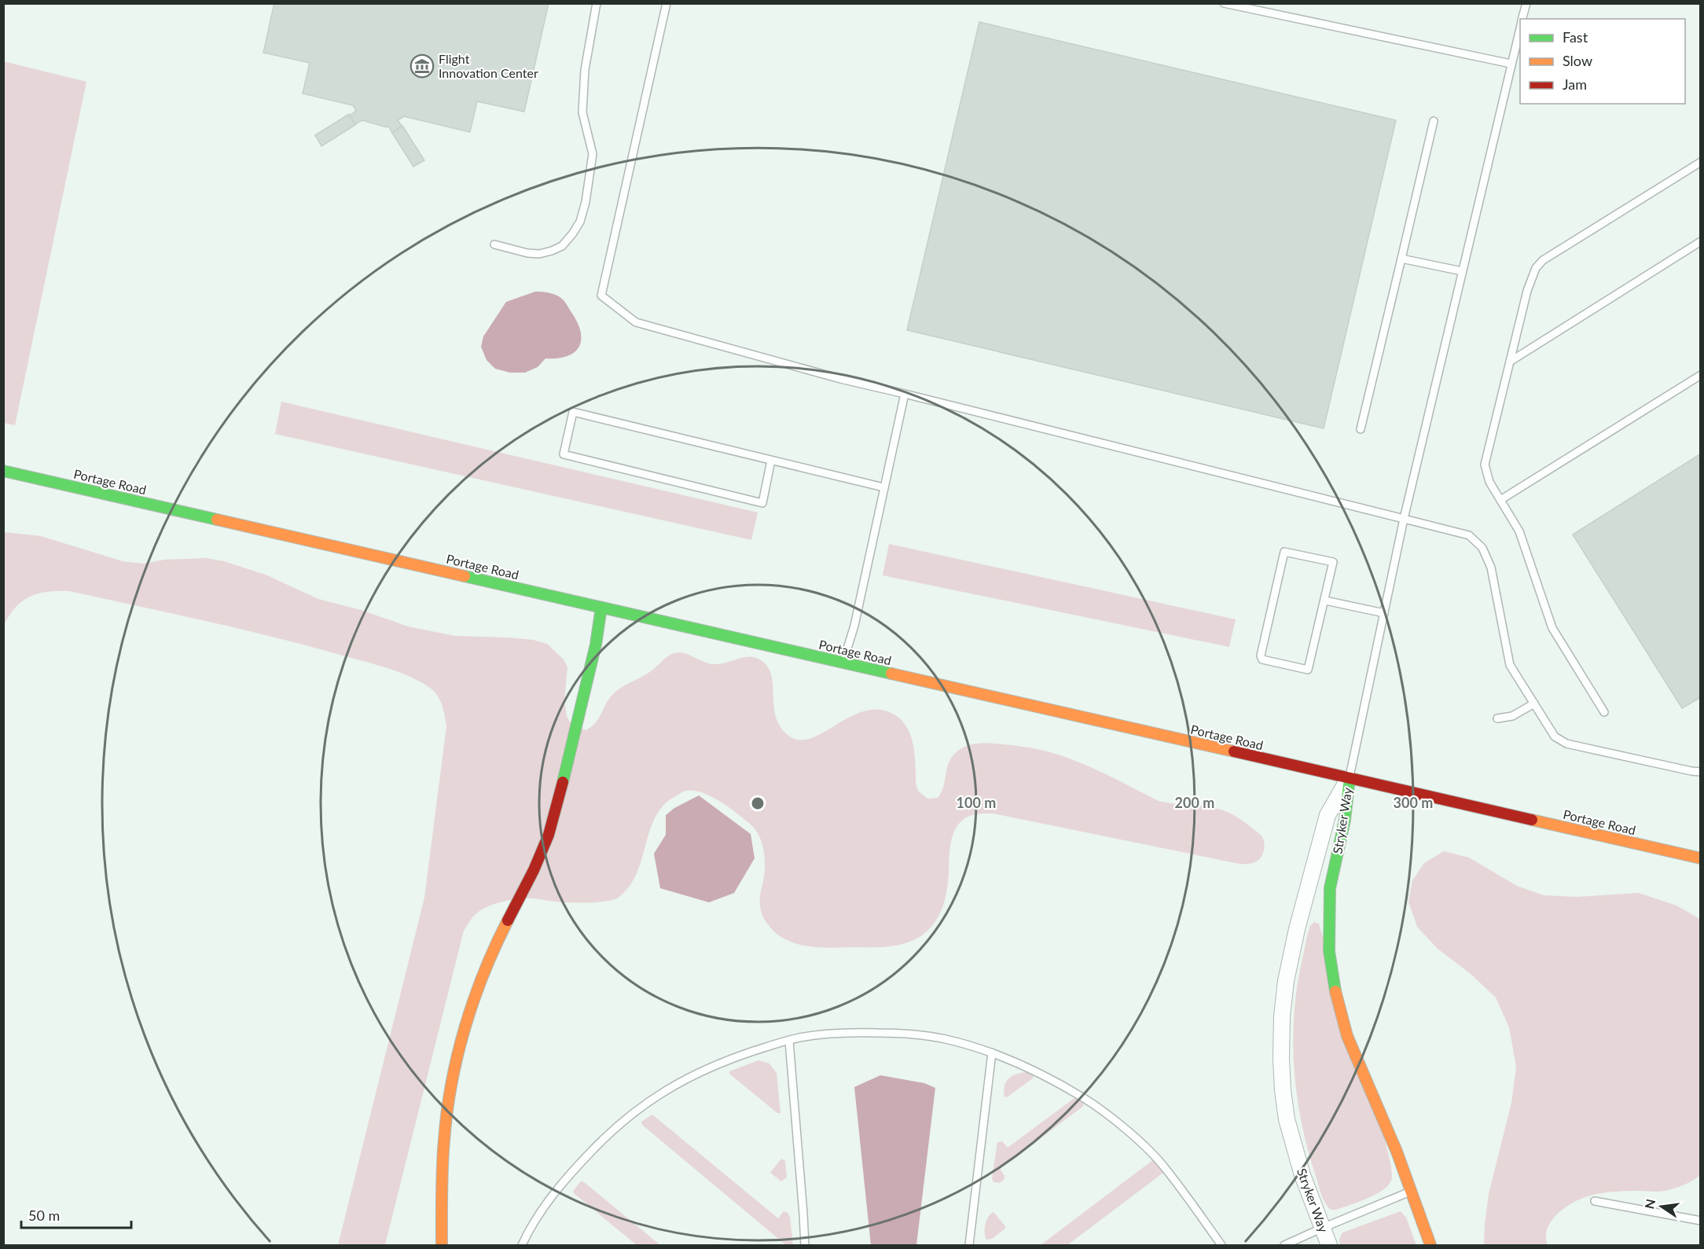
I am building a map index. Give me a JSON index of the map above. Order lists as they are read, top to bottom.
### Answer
{
  "streets": {
    "main road": ["Portage Road", "Stryker Way"]
  },
  "crossings": [
    ["Portage Road", "Stryker Way"]
  ],
  "places": {
    "museum": ["Flight Innovation Center"]
  },
  "legend": ["Fast", "Slow", "Jam"],
  "scale_bar": "50 m",
  "north": "left",
  "rings": ["100 m", "200 m", "300 m"]
}
